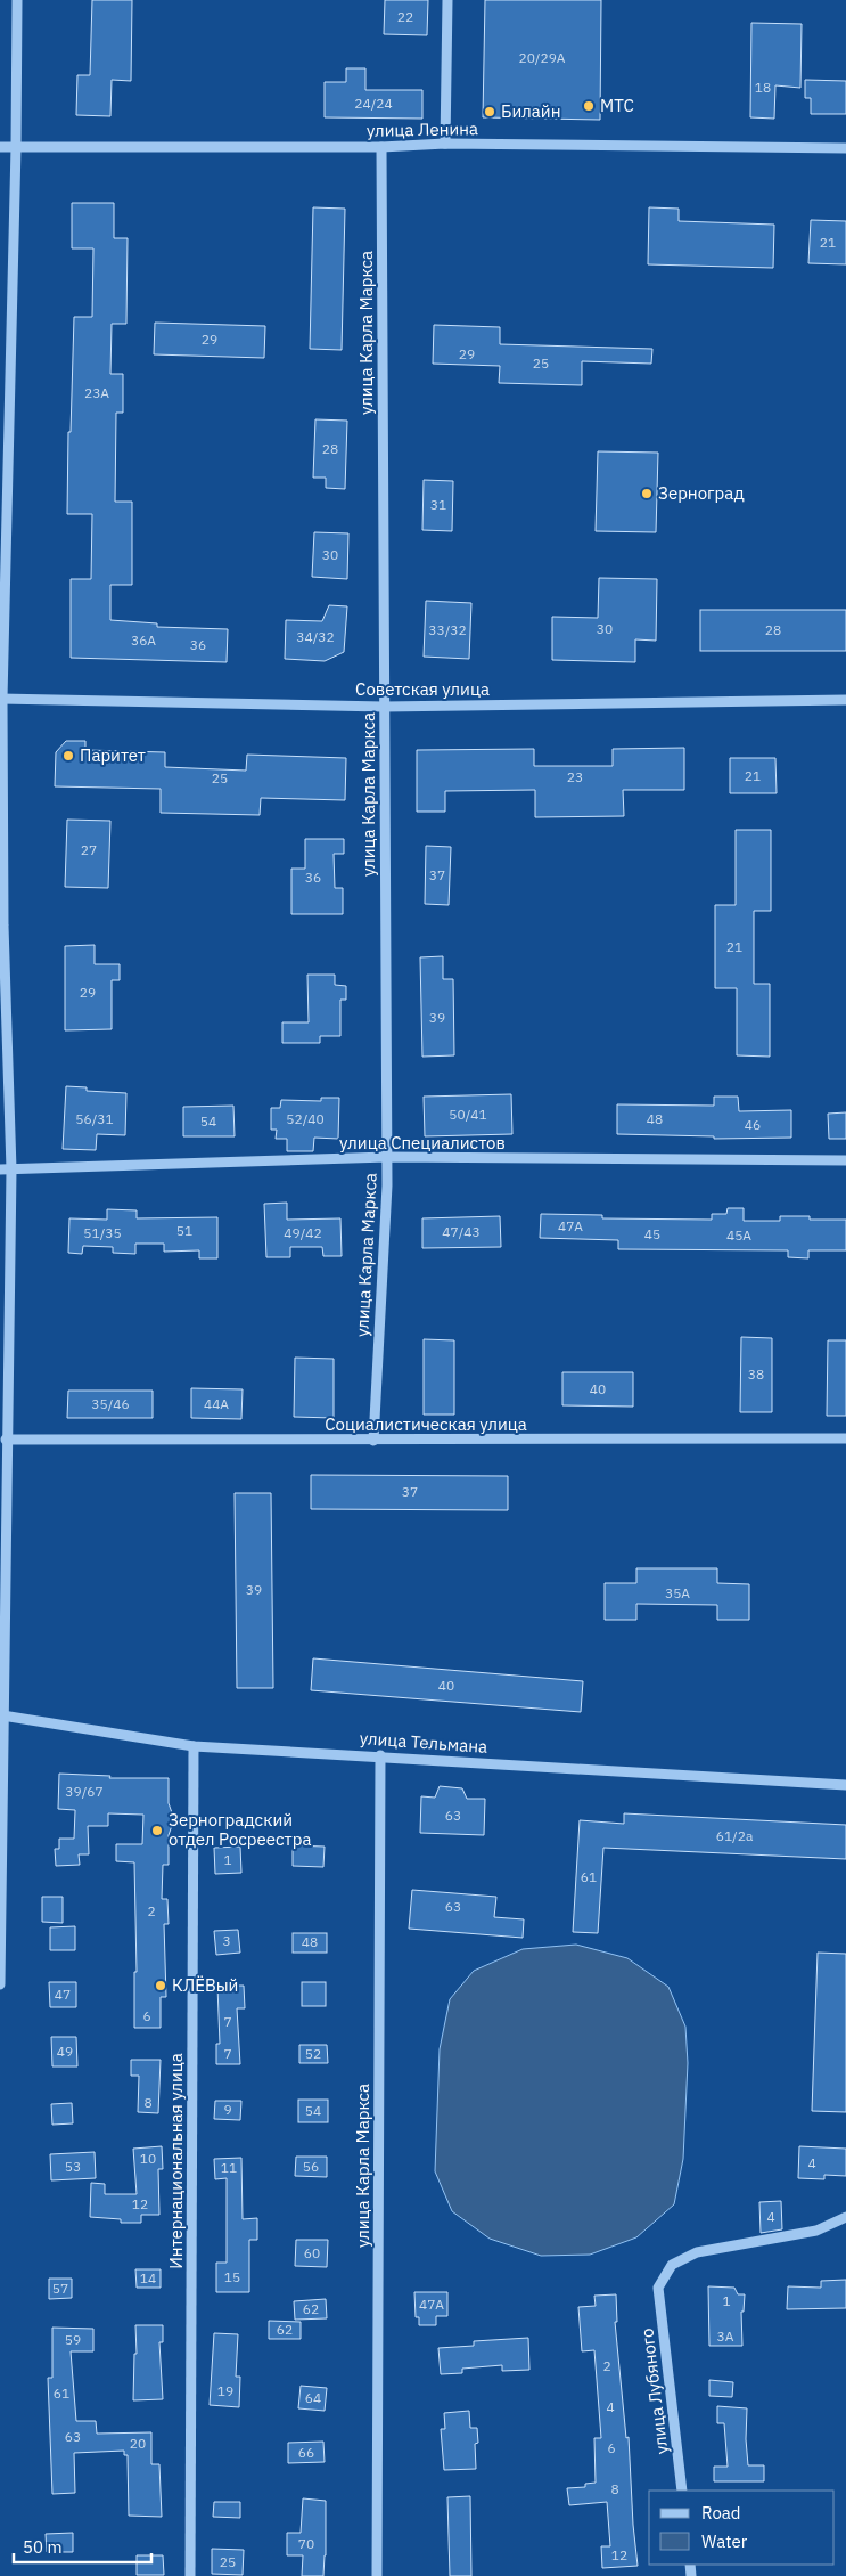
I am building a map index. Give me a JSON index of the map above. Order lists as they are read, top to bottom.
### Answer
{
  "streets": {
    "street": [
      "улица Ленина",
      "улица Карла Маркса",
      "Советская улица",
      "улица Специалистов",
      "Социалистическая улица",
      "улица Тельмана",
      "Интернациональная улица",
      "улица Лубяного"
    ]
  },
  "crossings": [
    ["улица Ленина", "улица Карла Маркса"],
    ["улица Карла Маркса", "Советская улица"],
    ["улица Карла Маркса", "улица Специалистов"],
    ["улица Карла Маркса", "Социалистическая улица"],
    ["улица Карла Маркса", "улица Тельмана"],
    ["улица Тельмана", "Интернациональная улица"]
  ],
  "places": [
    "МТС",
    "Билайн",
    "Зерноград",
    "Паритет",
    "Зерноградский отдел Росреестра",
    "КЛЁВый"
  ],
  "house_numbers": [
    "22",
    "20/29А",
    "18",
    "24/24",
    "21",
    "29",
    "29",
    "25",
    "23А",
    "28",
    "31",
    "30",
    "30",
    "33/32",
    "28",
    "34/32",
    "36А",
    "36",
    "21",
    "23",
    "25",
    "27",
    "37",
    "36",
    "21",
    "29",
    "39",
    "50/41",
    "56/31",
    "52/40",
    "48",
    "54",
    "46",
    "47А",
    "51",
    "47/43",
    "51/35",
    "49/42",
    "45",
    "45А",
    "38",
    "40",
    "35/46",
    "44А",
    "37",
    "39",
    "35А",
    "40",
    "39/67",
    "63",
    "61/2а",
    "1",
    "61",
    "63",
    "2",
    "3",
    "48",
    "47",
    "6",
    "7",
    "49",
    "7",
    "52",
    "8",
    "9",
    "54",
    "10",
    "4",
    "53",
    "56",
    "11",
    "12",
    "4",
    "60",
    "15",
    "14",
    "57",
    "1",
    "47А",
    "62",
    "62",
    "3А",
    "59",
    "2",
    "19",
    "61",
    "64",
    "4",
    "63",
    "20",
    "6",
    "66",
    "8",
    "70",
    "12",
    "25"
  ],
  "legend": ["Road", "Water"],
  "scale_bar": "50 m"
}
